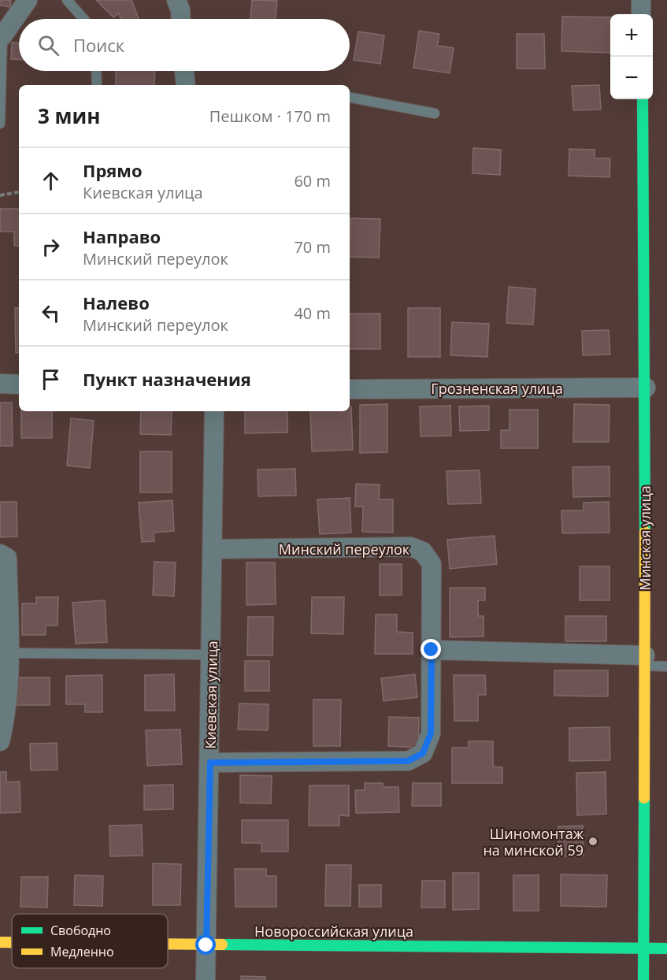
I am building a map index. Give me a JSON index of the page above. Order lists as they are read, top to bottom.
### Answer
{
  "streets": {
    "street": [
      "Грозненская улица",
      "Минская улица",
      "Минский переулок",
      "Киевская улица",
      "Новороссийская улица"
    ]
  },
  "crossings": [
    ["Грозненская улица", "Минская улица"],
    ["Минская улица", "Новороссийская улица"],
    ["Минский переулок", "Киевская улица"],
    ["Киевская улица", "Новороссийская улица"]
  ],
  "places": ["Шиномонтаж на минской 59"],
  "legend": ["Свободно", "Медленно"],
  "page": {
    "map_buttons": ["+", "−"],
    "search": "Поиск",
    "heading": ["3 мин", "Пешком · 170 m"],
    "list": [
      ["Прямо", "Киевская улица", "60 m"],
      ["Направо", "Минский переулок", "70 m"],
      ["Налево", "Минский переулок", "40 m"],
      "Пункт назначения"
    ]
  }
}
